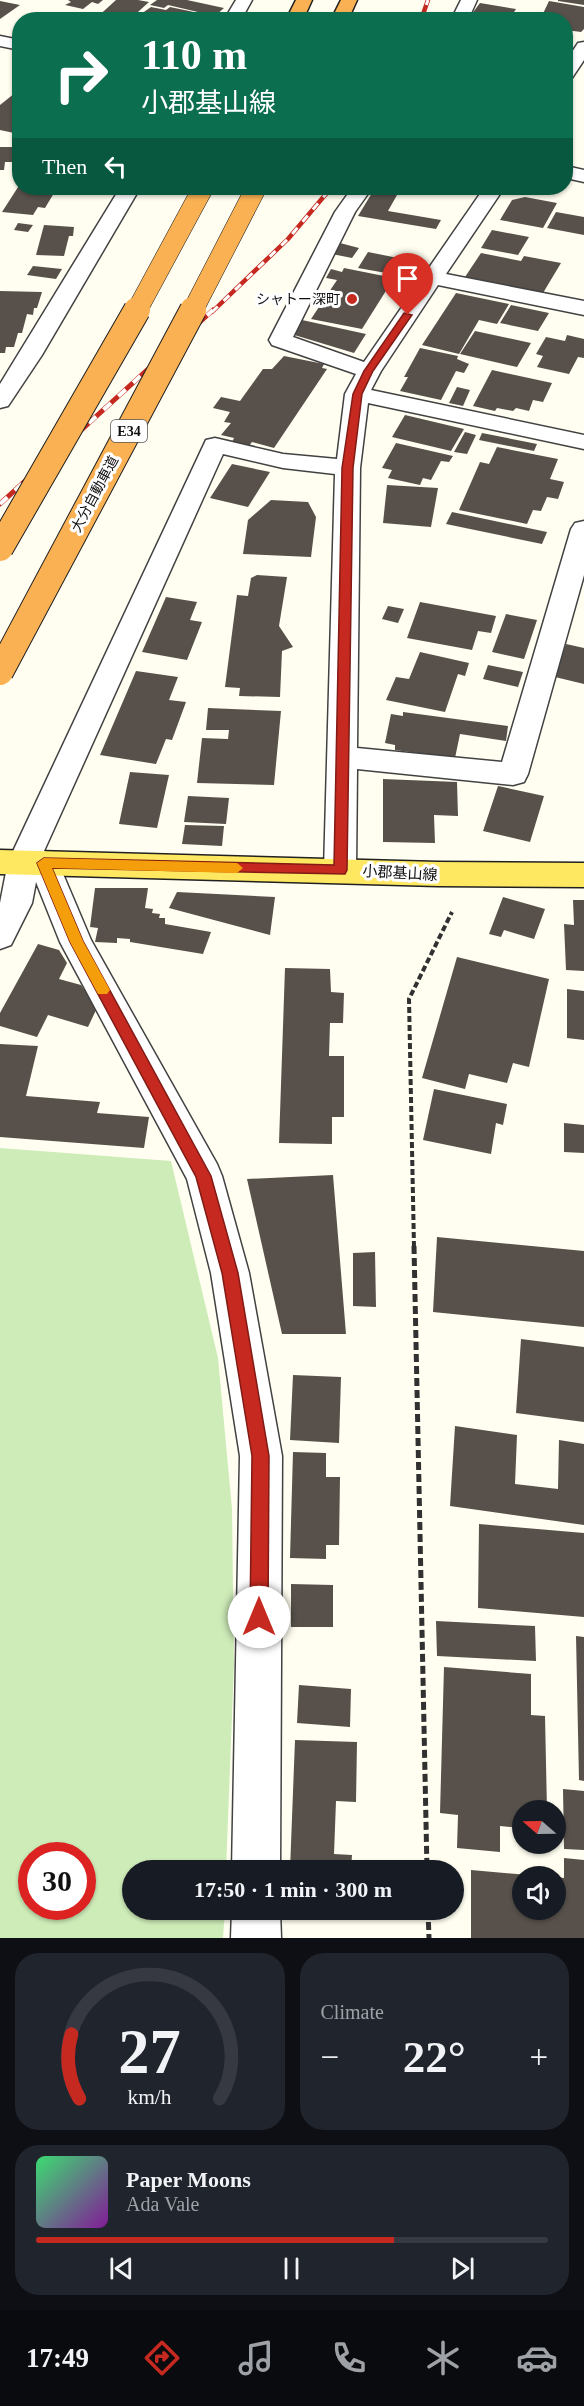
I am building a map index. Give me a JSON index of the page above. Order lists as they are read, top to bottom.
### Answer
{
  "streets": {
    "highway": ["E34", "大分自動車道"],
    "main road": ["小郡基山線"]
  },
  "places": ["シャトー深町"],
  "north": "left",
  "page": {
    "turn": ["110 m", "小郡基山線"],
    "then": "Then",
    "limit": "30",
    "trip": "17:50 · 1 min · 300 m",
    "tile": "Climate",
    "heat": ["−", "22°", "+"],
    "song": ["Paper Moons", "Ada Vale"],
    "tabs": "17:49",
    "gauge": ["27", "km/h"]
  }
}
